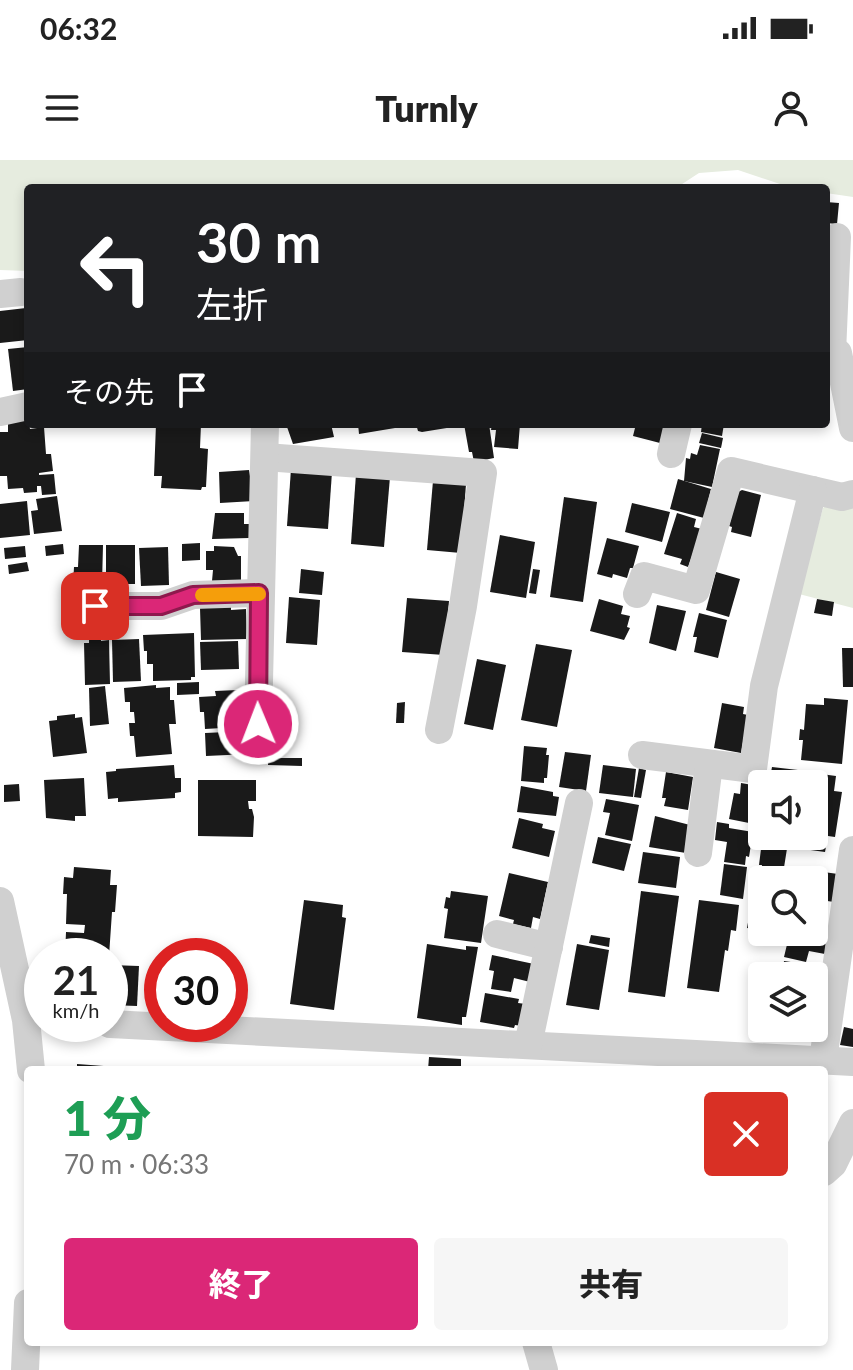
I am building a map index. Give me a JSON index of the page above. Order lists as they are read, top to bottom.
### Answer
{
  "page": {
    "status": "06:32",
    "header": "Turnly",
    "turn": ["30 m", "左折"],
    "then": "その先",
    "speed": "21 km/h",
    "limit": "30",
    "heading": ["1 分", "70 m · 06:33"],
    "buttons": ["終了", "共有"]
  }
}
